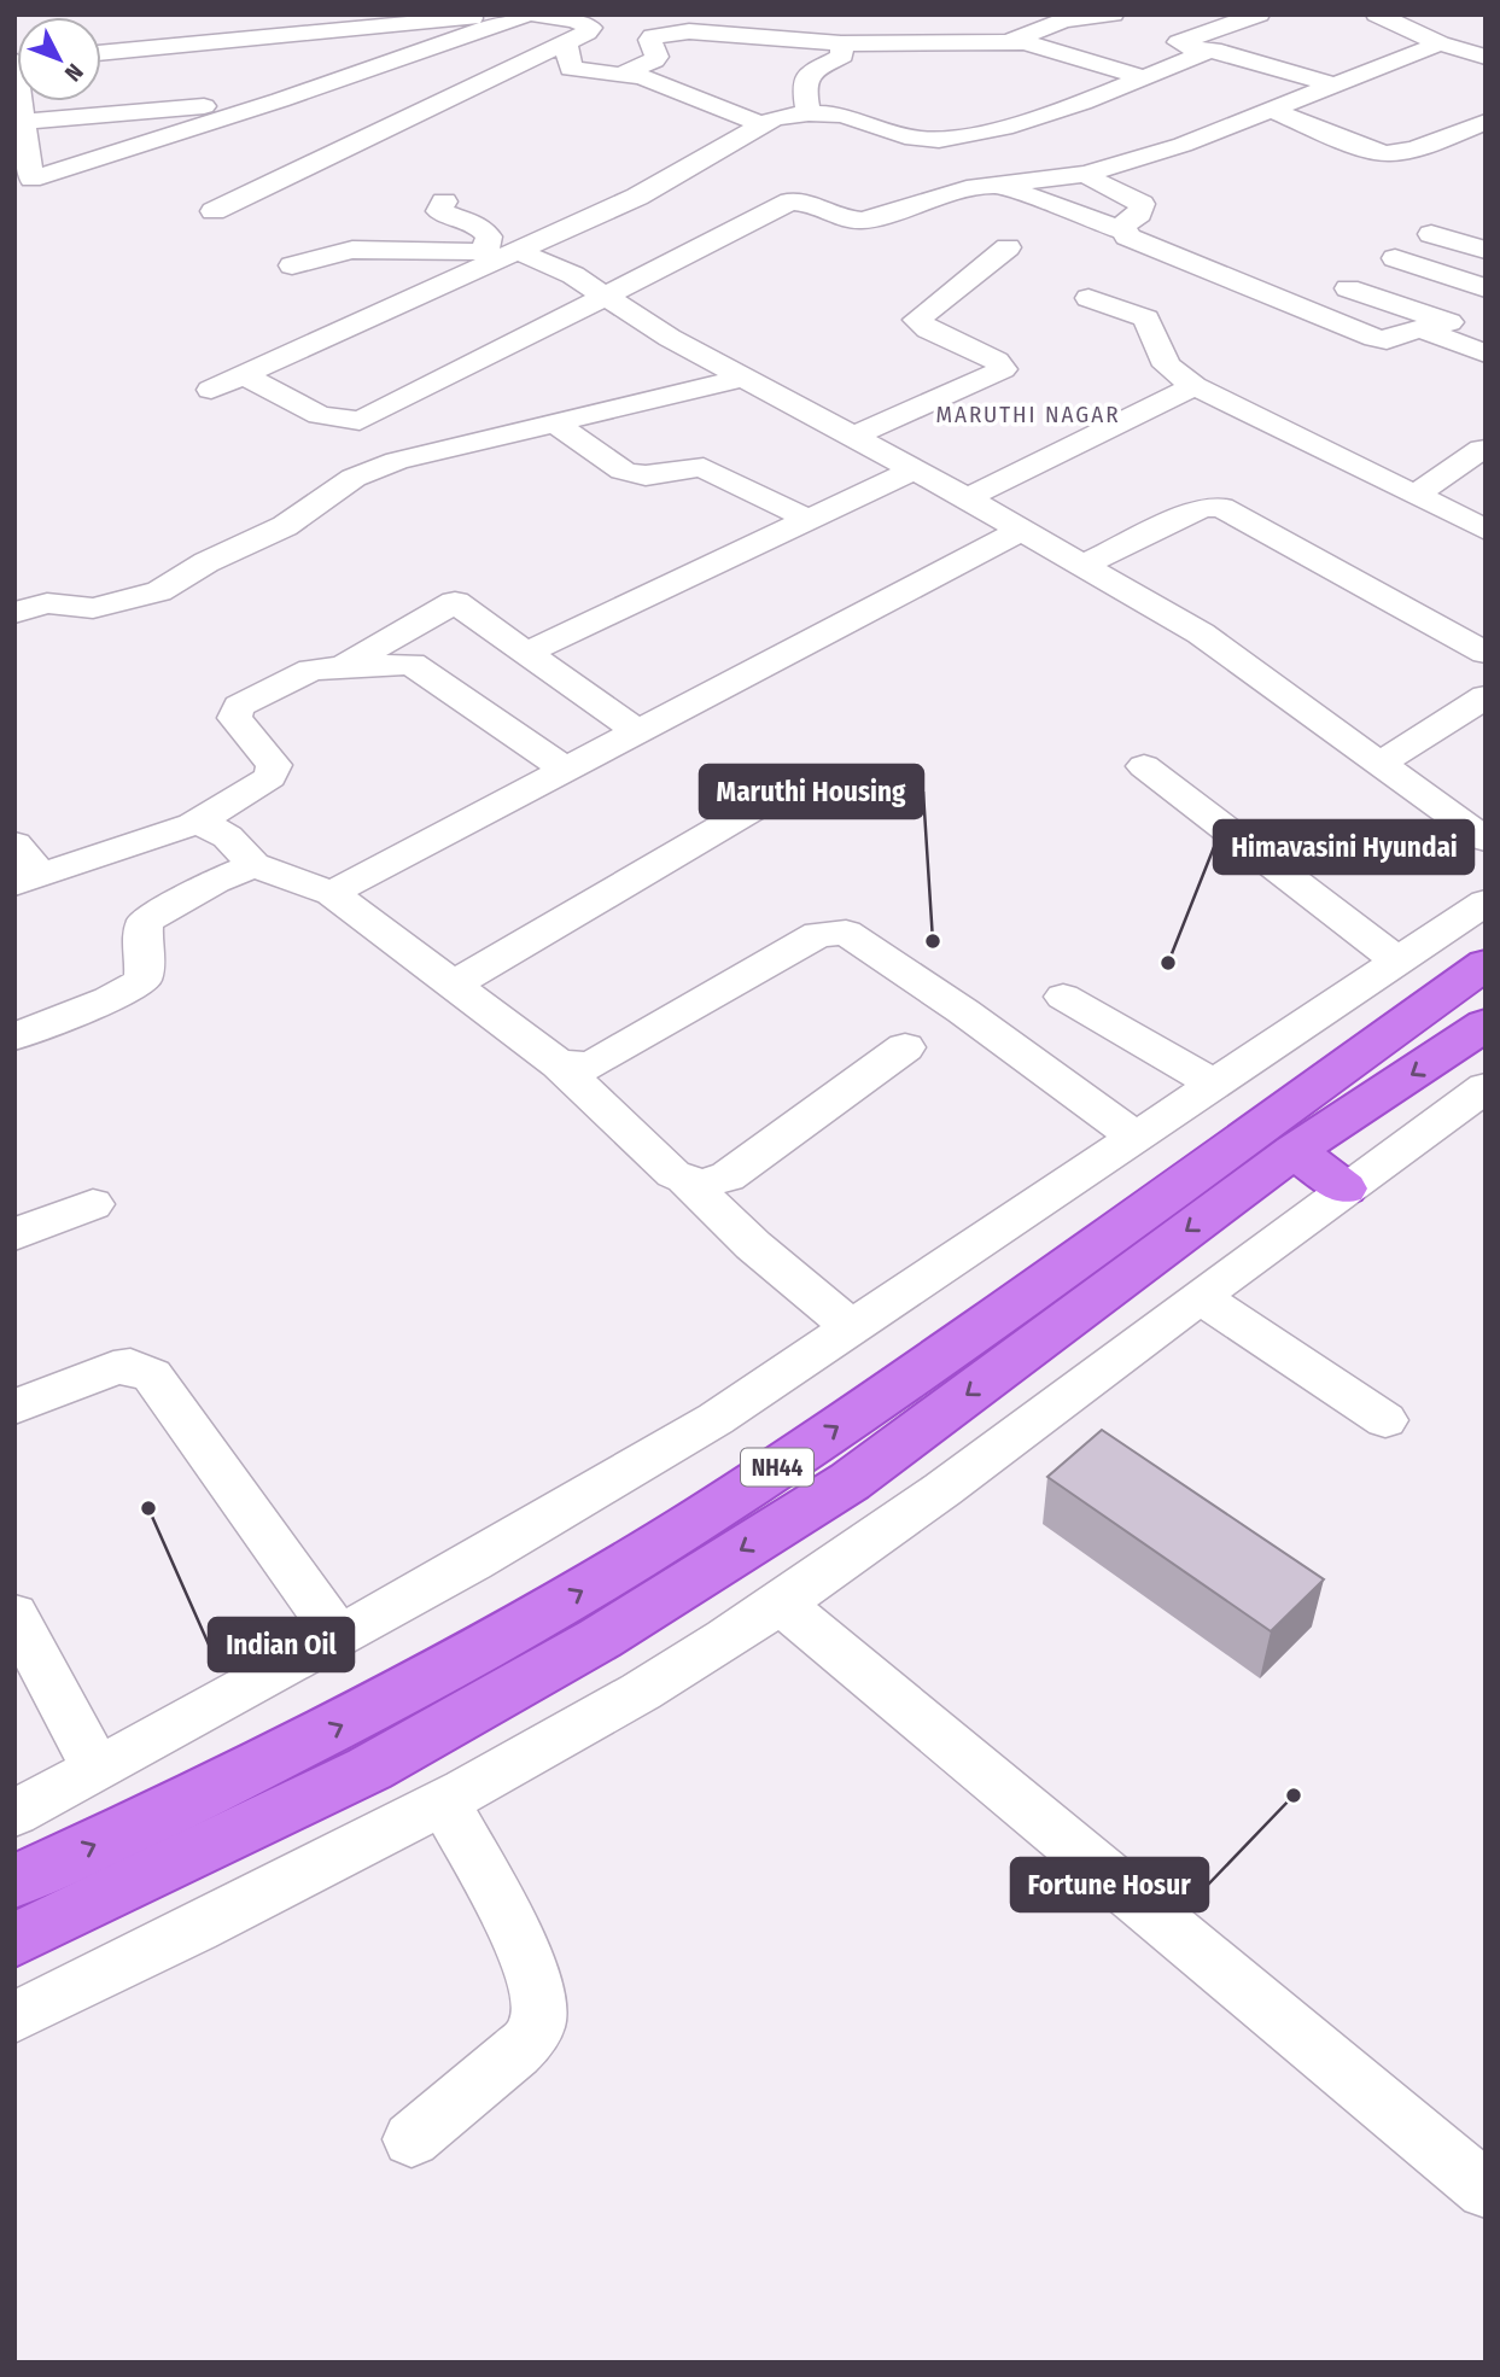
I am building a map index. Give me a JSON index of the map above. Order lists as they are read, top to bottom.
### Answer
{
  "streets": {
    "highway": ["NH44"]
  },
  "districts": ["MARUTHI NAGAR"],
  "places": [
    "Maruthi Housing",
    "Himavasini Hyundai",
    "Indian Oil",
    "Fortune Hosur"
  ],
  "north": "bottom right"
}
